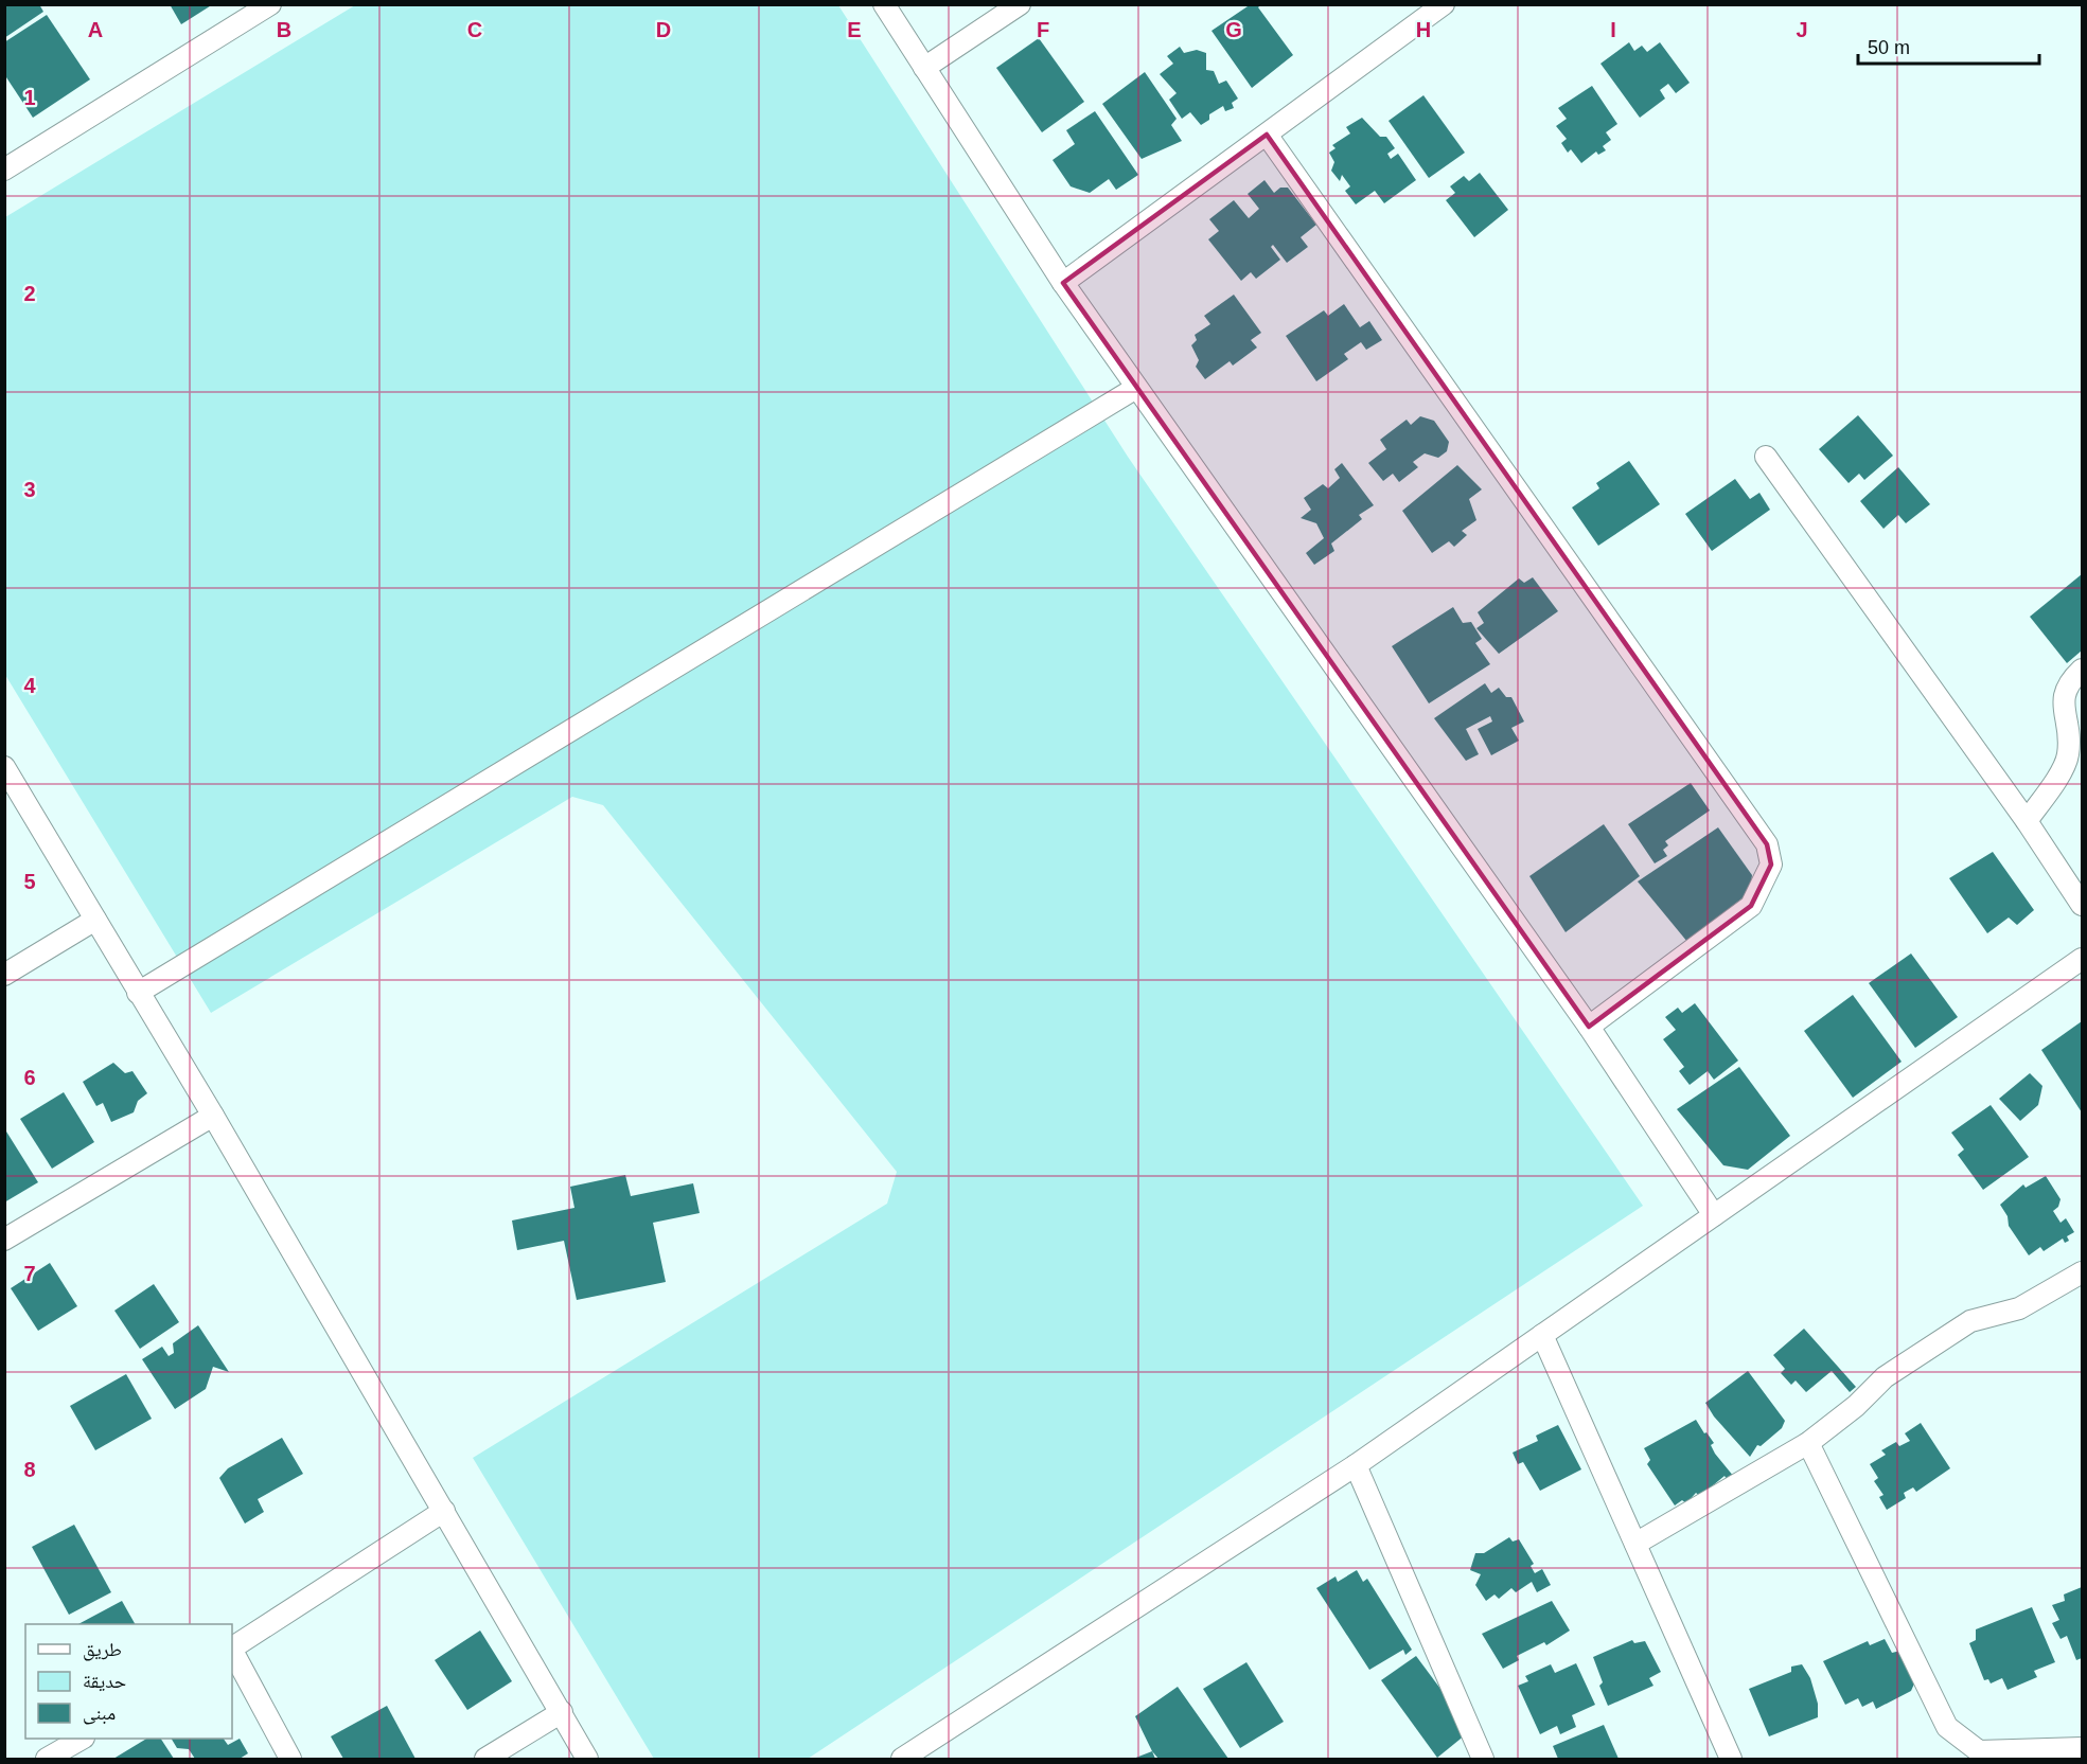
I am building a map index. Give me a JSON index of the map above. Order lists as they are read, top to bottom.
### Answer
{
  "legend": ["طريق", "حديقة", "مبنى"],
  "scale_bar": "50 m",
  "grid": {
    "columns": [
      "A",
      "B",
      "C",
      "D",
      "E",
      "F",
      "G",
      "H",
      "I",
      "J"
    ],
    "rows": [
      "1",
      "2",
      "3",
      "4",
      "5",
      "6",
      "7",
      "8"
    ]
  }
}
